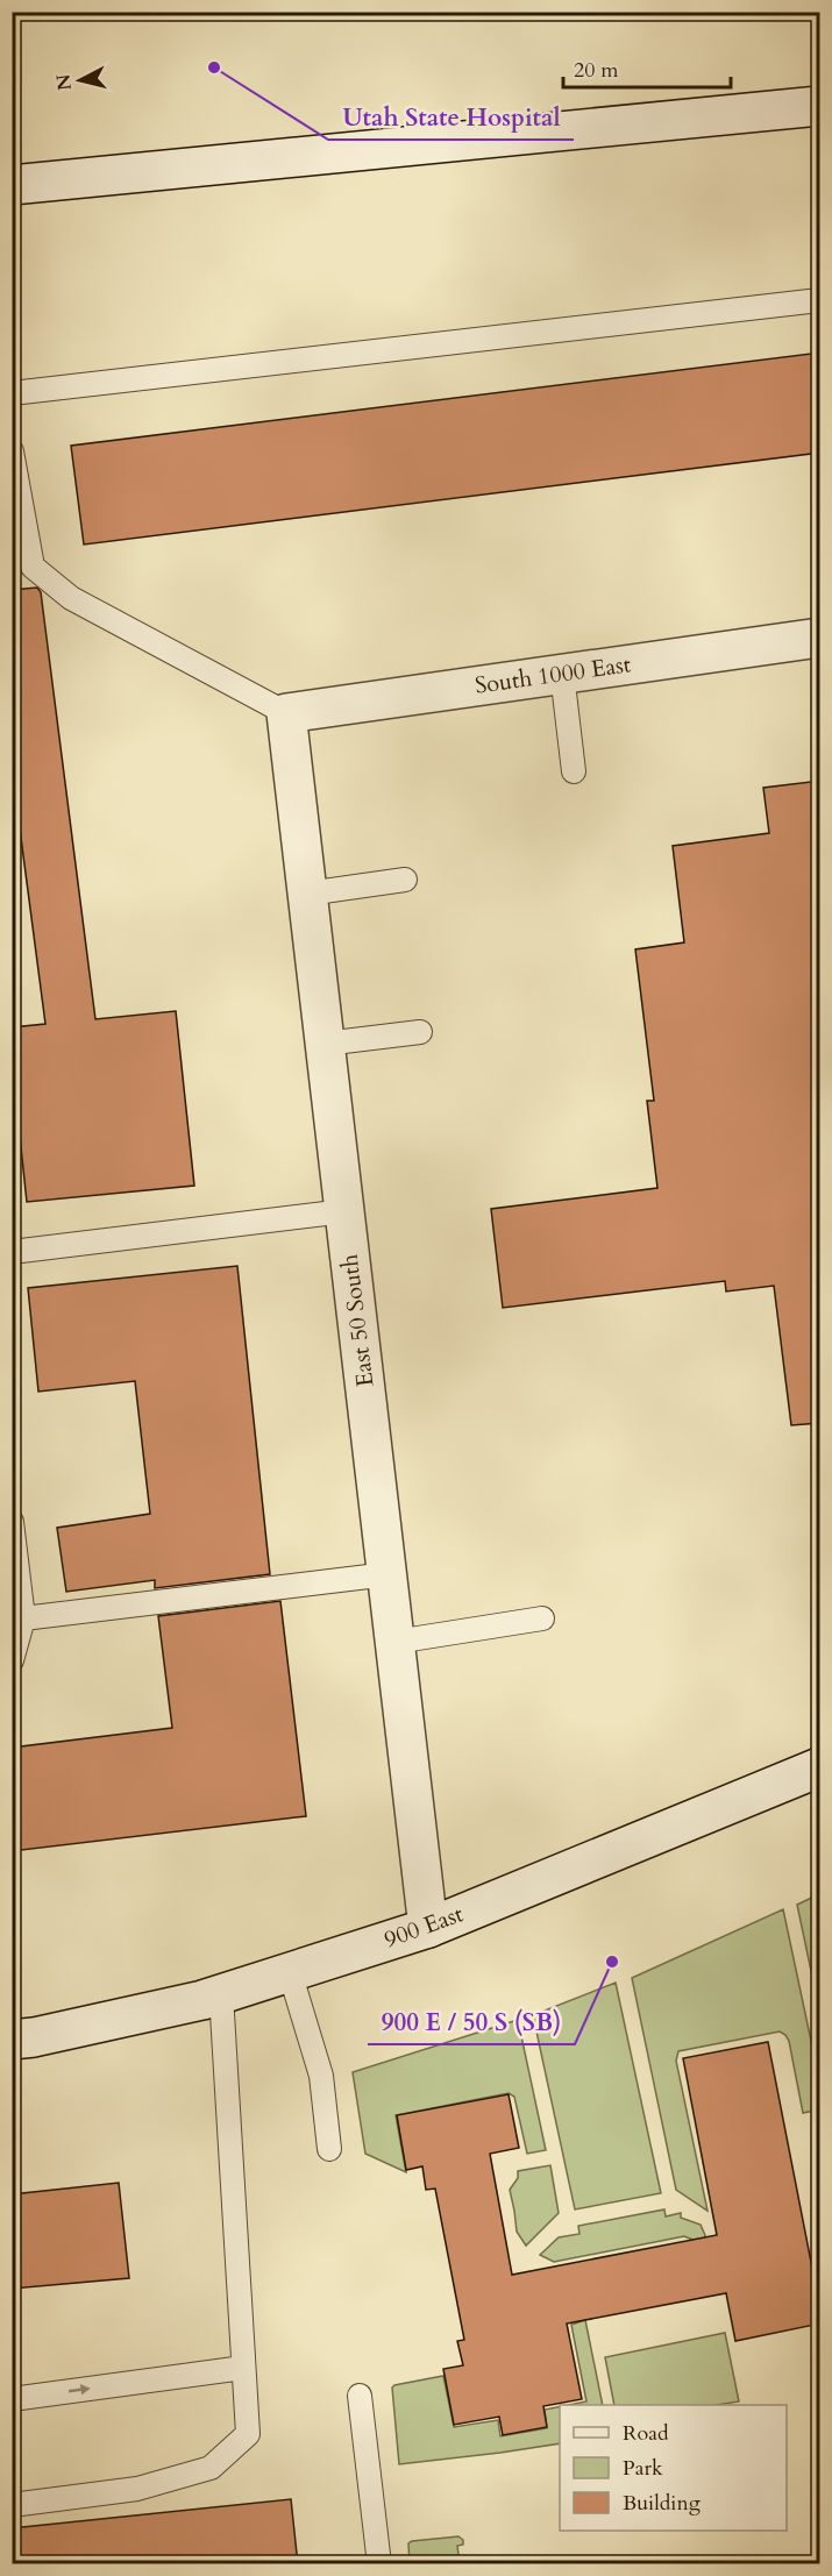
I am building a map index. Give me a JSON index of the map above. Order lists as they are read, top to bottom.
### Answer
{
  "streets": {
    "street": ["South 1000 East", "East 50 South", "900 East"]
  },
  "crossings": [
    ["South 1000 East", "East 50 South"],
    ["East 50 South", "900 East"]
  ],
  "places": ["Utah State Hospital", "900 E / 50 S (SB)"],
  "legend": ["Road", "Park", "Building"],
  "scale_bar": "20 m",
  "north": "left"
}
